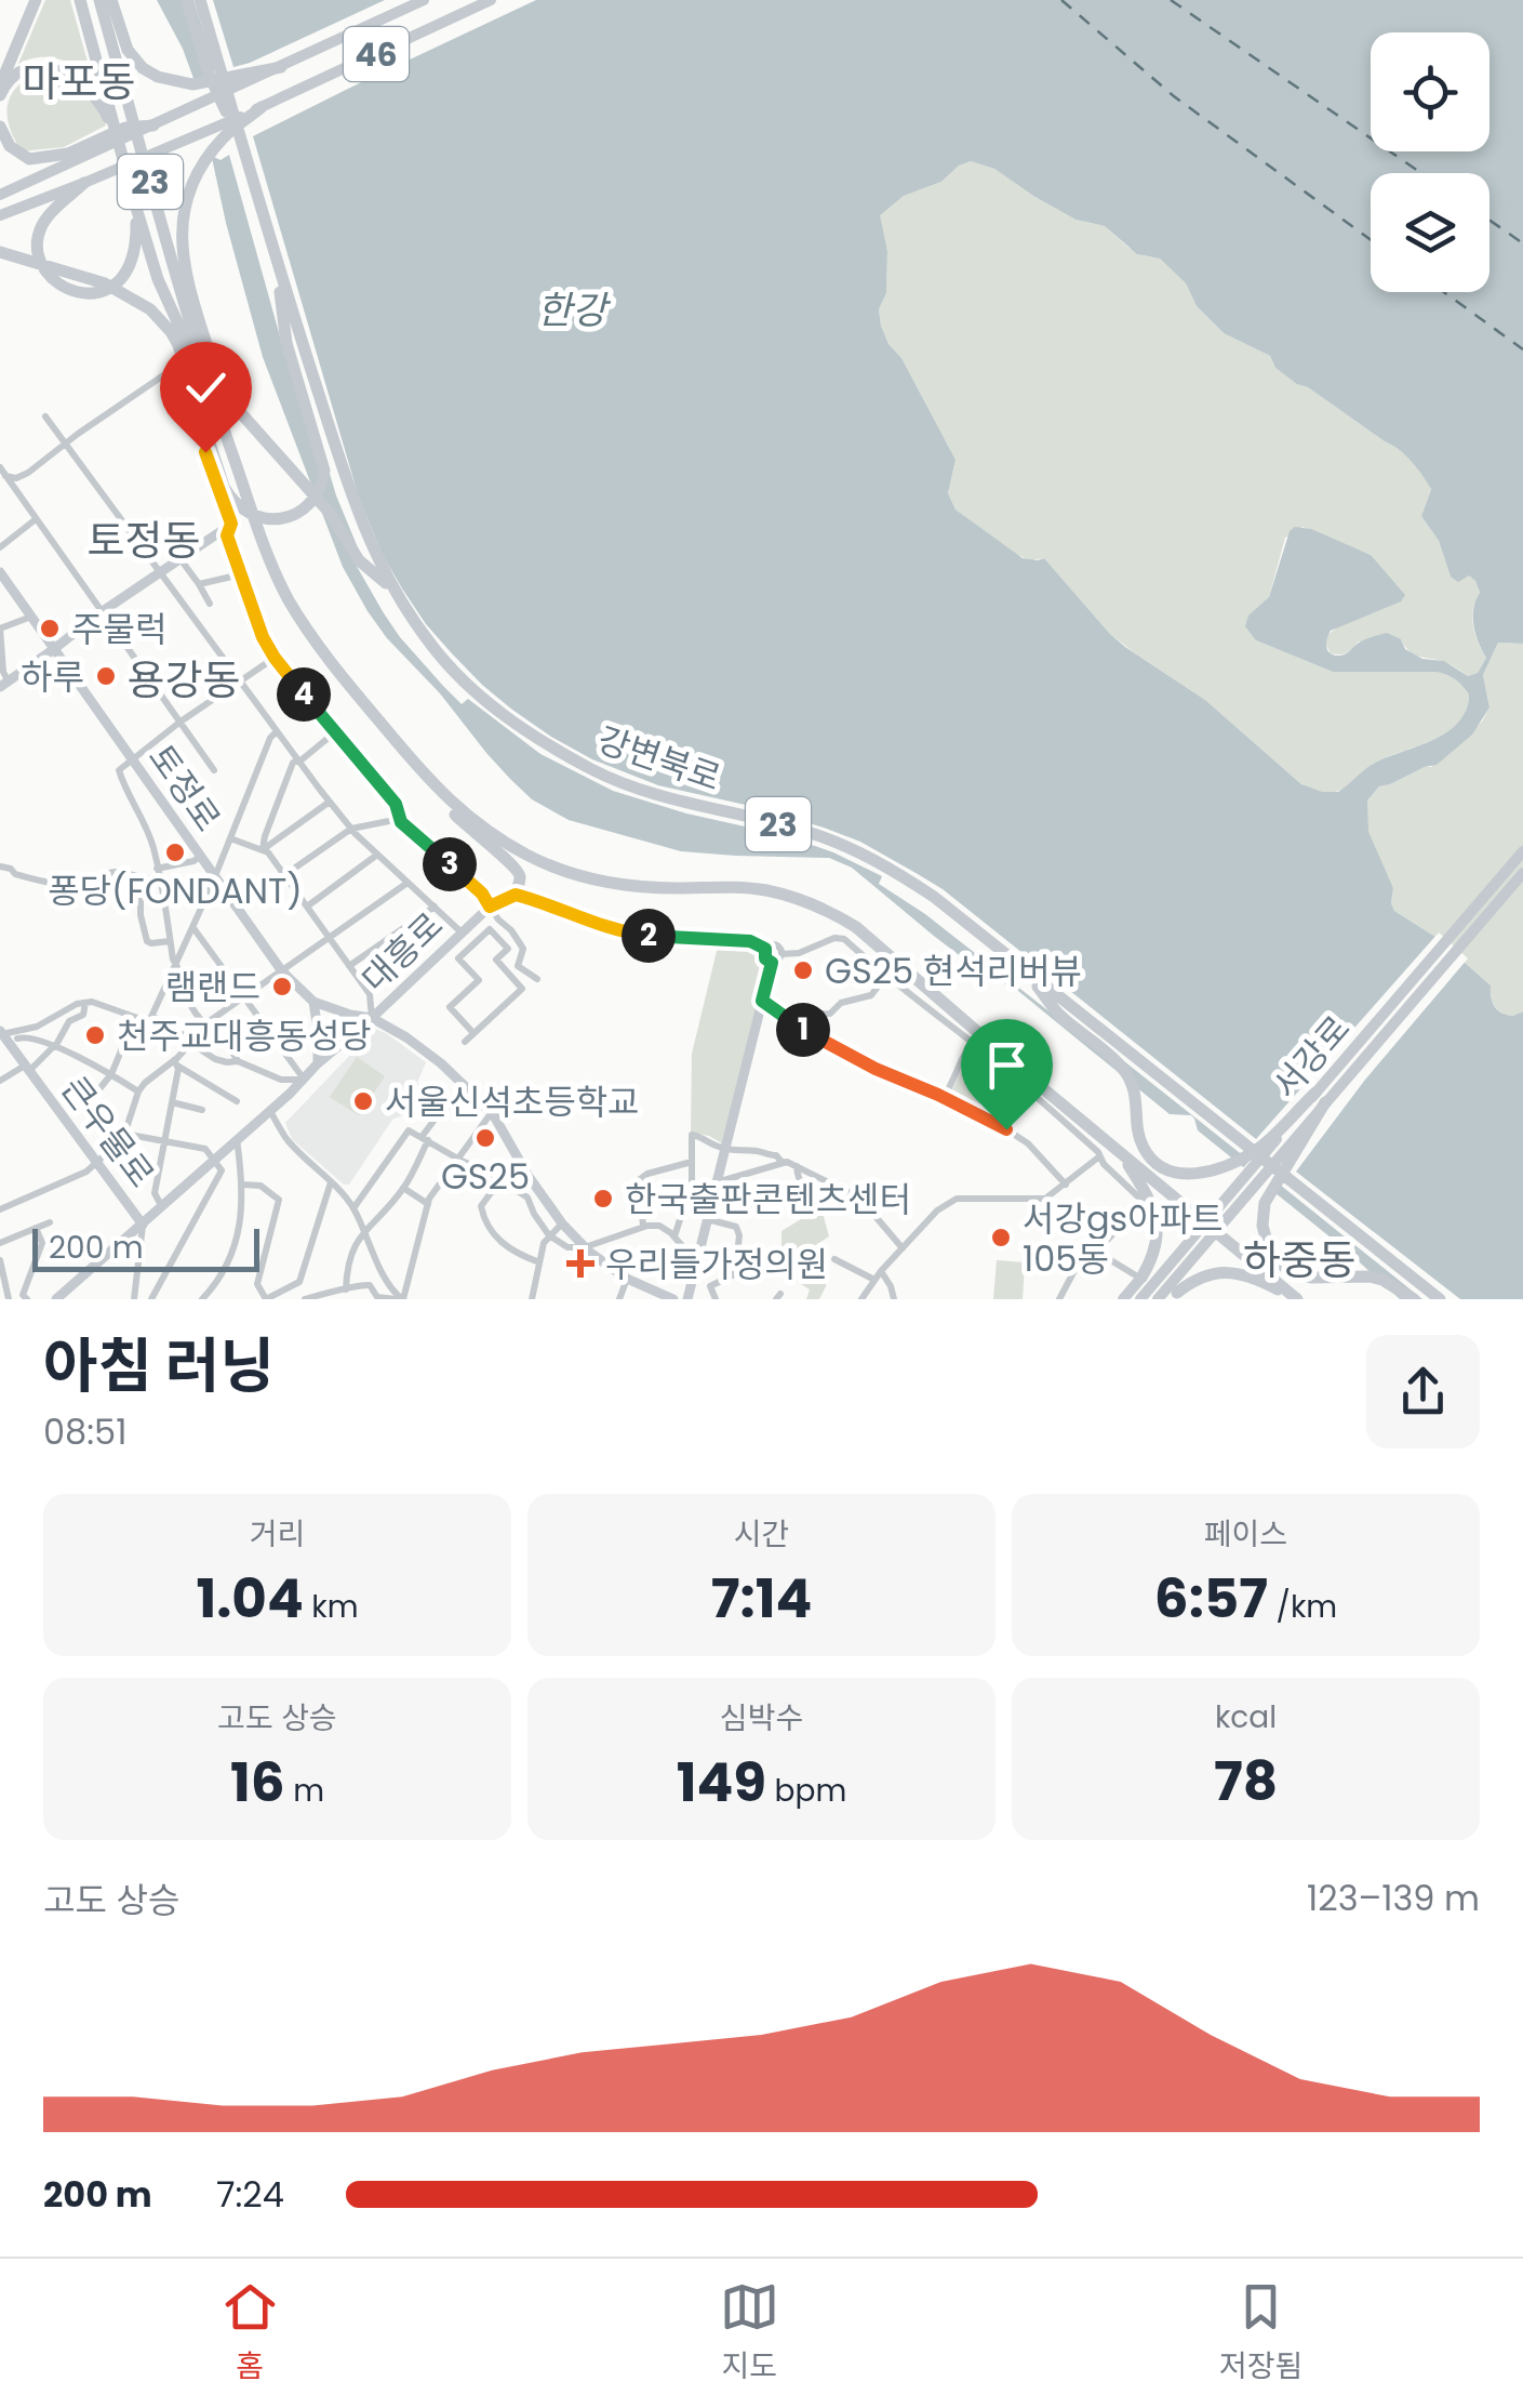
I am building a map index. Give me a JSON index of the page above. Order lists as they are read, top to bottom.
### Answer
{
  "streets": {
    "highway": ["46", "23", "강변북로"],
    "main road": [
      "토정로",
      "대흥로",
      "서강로",
      "큰우물로"
    ]
  },
  "crossings": [
    ["토정로", "대흥로"],
    ["대흥로", "큰우물로"]
  ],
  "districts": [
    "마포동",
    "토정동",
    "용강동",
    "하중동"
  ],
  "water": ["한강"],
  "places": {
    "other": [
      "주물럭",
      "하루",
      "퐁당(FONDANT)",
      "GS25 현석리버뷰",
      "램랜드",
      "천주교대흥동성당",
      "서울신석초등학교",
      "GS25",
      "한국출판콘텐츠센터",
      "서강gs아파트 105동"
    ],
    "health": ["우리들가정의원"]
  },
  "scale_bar": "200 m",
  "page": {
    "pins": [
      "4",
      "3",
      "2",
      "1"
    ],
    "scale": "200 m",
    "heading": ["아침 러닝", "08:51"],
    "stats": [
      ["거리", "1.04 km"],
      ["시간", "7:14"],
      ["페이스", "6:57 /km"],
      ["고도 상승", "16 m"],
      ["심박수", "149 bpm"],
      ["kcal", "78"]
    ],
    "chart": ["고도 상승", "123–139 m"],
    "list": [
      {
        "name": "200 m",
        "note": "7:24"
      }
    ],
    "tabs": ["홈", "지도", "저장됨"]
  }
}
